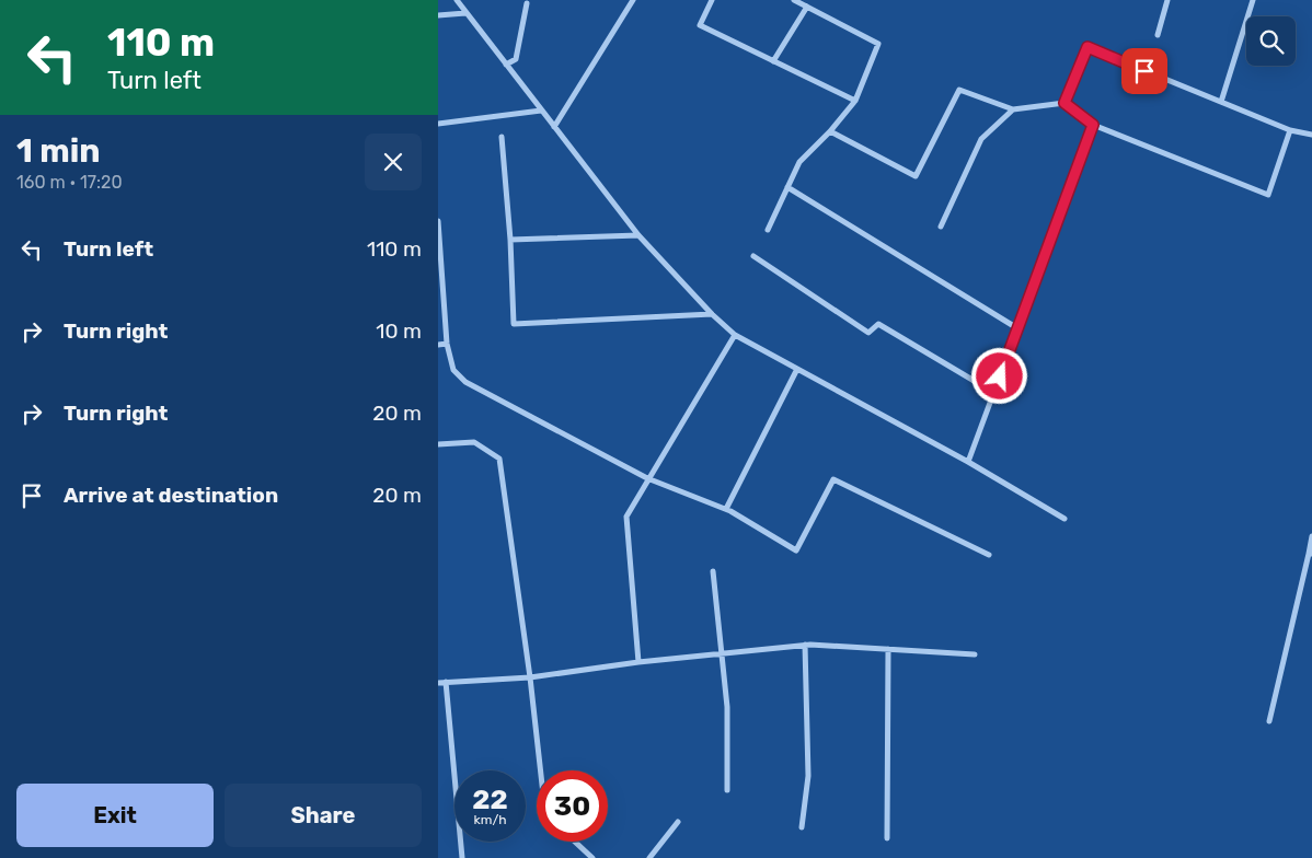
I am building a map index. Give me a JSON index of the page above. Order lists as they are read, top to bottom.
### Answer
{
  "page": {
    "turn": ["110 m", "Turn left"],
    "heading": ["1 min", "160 m · 17:20"],
    "list": [
      {
        "name": "Turn left",
        "value": "110 m"
      },
      {
        "name": "Turn right",
        "value": "10 m"
      },
      {
        "name": "Turn right",
        "value": "20 m"
      },
      {
        "name": "Arrive at destination",
        "value": "20 m"
      }
    ],
    "speed": "22 km/h",
    "limit": "30",
    "buttons": ["Exit", "Share"]
  }
}
